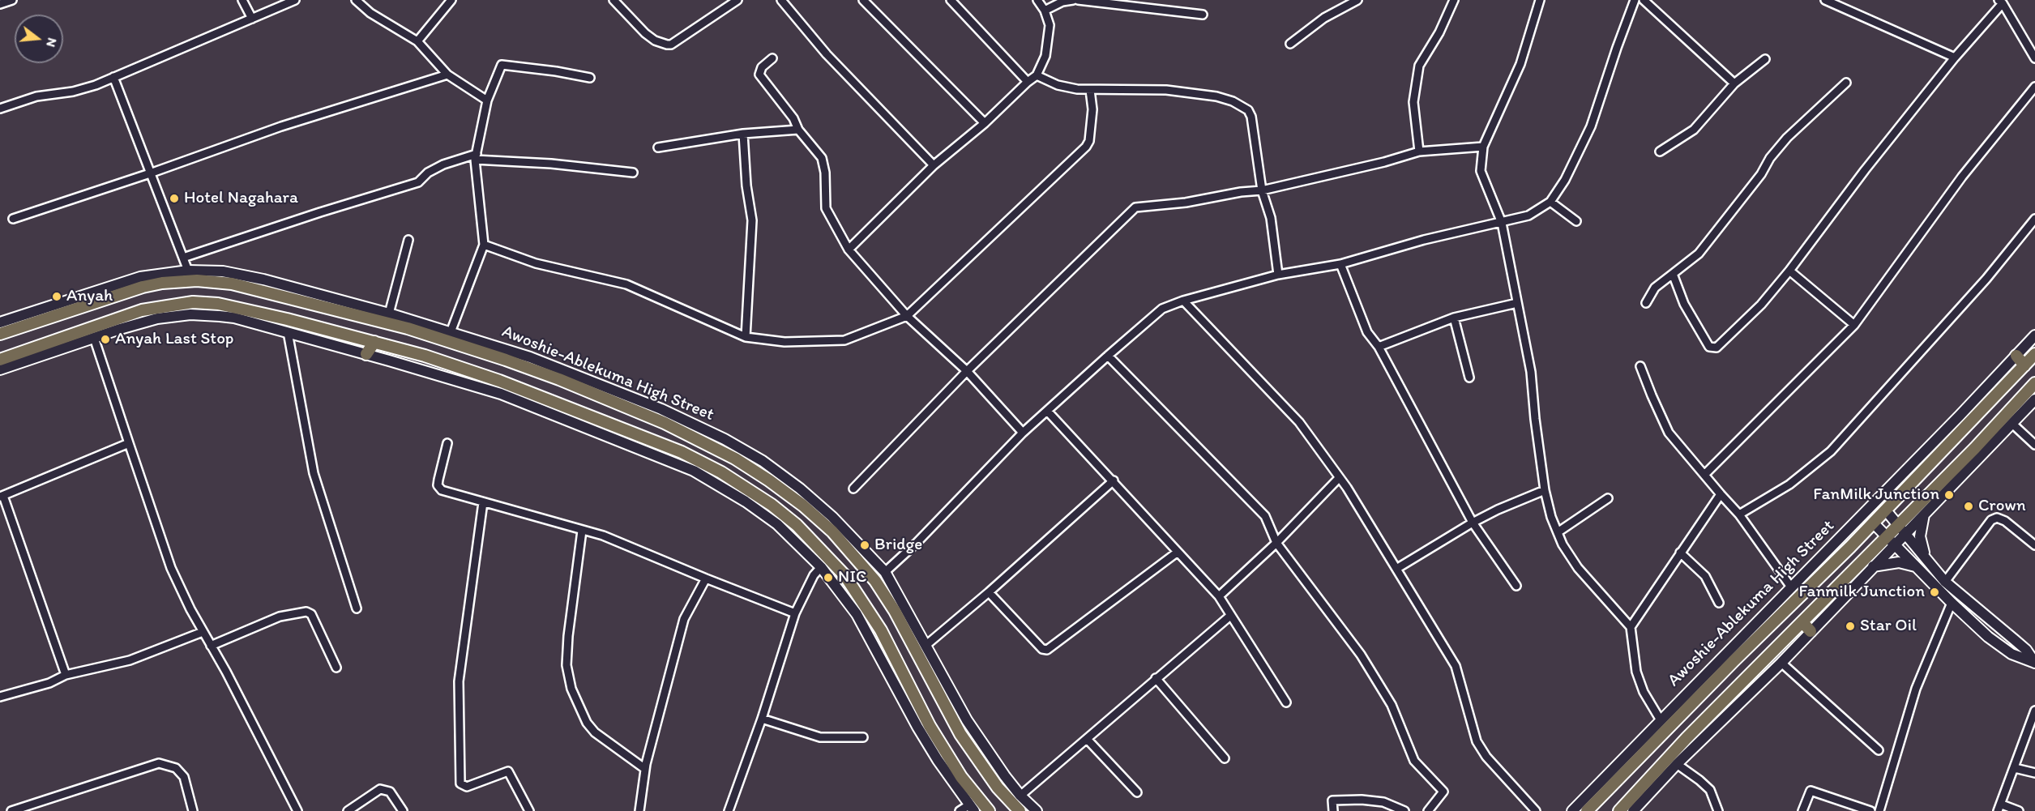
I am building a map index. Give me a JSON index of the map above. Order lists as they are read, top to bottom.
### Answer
{
  "streets": {
    "main road": ["Awoshie-Ablekuma High Street"]
  },
  "places": [
    "Hotel Nagahara",
    "Anyah",
    "Anyah Last Stop",
    "FanMilk Junction",
    "Crown",
    "Bridge",
    "NIC",
    "Fanmilk Junction",
    "Star Oil"
  ],
  "north": "right"
}
